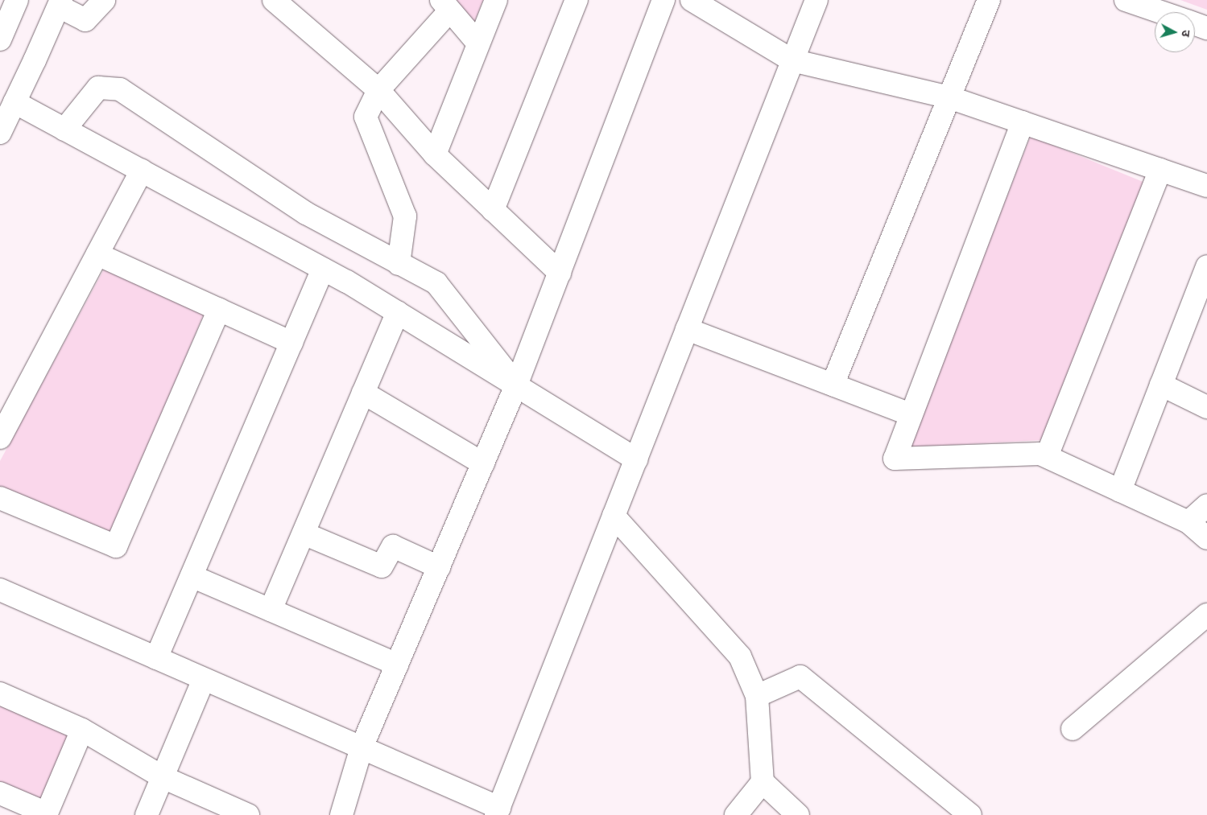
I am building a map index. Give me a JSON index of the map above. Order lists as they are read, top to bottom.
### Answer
{
  "north": "right"
}
